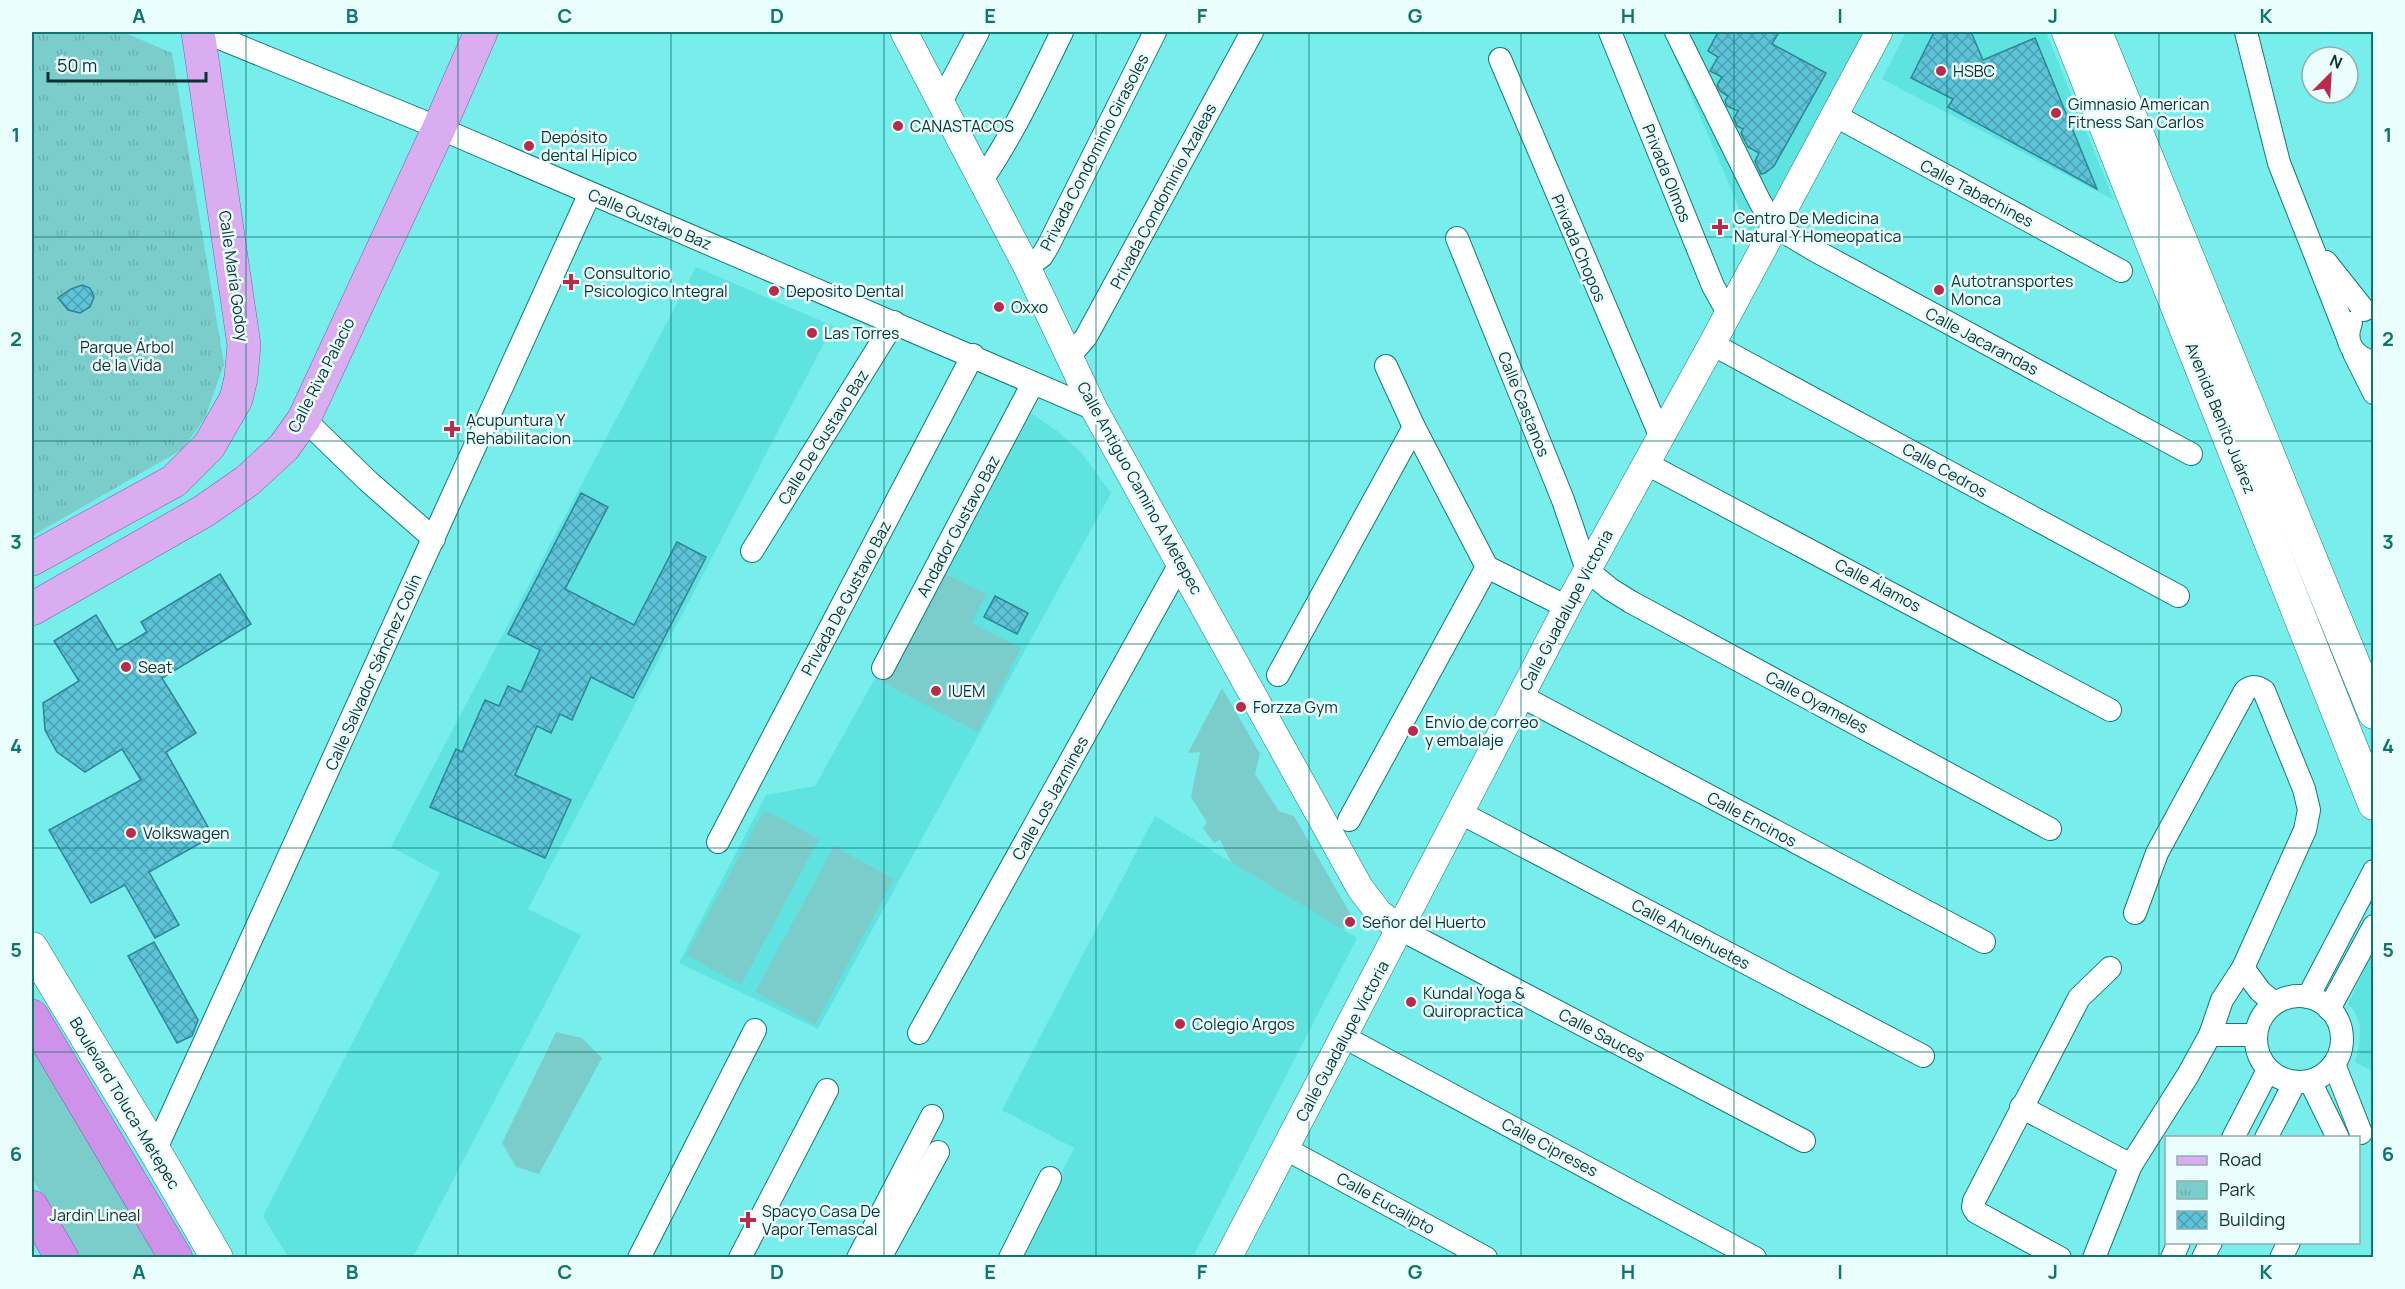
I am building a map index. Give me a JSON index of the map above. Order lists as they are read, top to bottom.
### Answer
{
  "streets": {
    "main road": [
      "Calle María Godoy",
      "Calle Riva Palacio",
      "Avenida Benito Juárez",
      "Boulevard Toluca-Metepec"
    ],
    "street": [
      "Privada Condominio Girasoles",
      "Privada Olmos",
      "Calle Tabachines",
      "Privada Condominio Azaleas",
      "Calle Gustavo Baz",
      "Privada Chopos",
      "Calle Jacarandas",
      "Calle Castanos",
      "Calle De Gustavo Baz",
      "Calle Cedros",
      "Calle Antiguo Camino A Metepec",
      "Andador Gustavo Baz",
      "Calle Álamos",
      "Privada De Gustavo Baz",
      "Calle Guadalupe Victoria",
      "Calle Salvador Sánchez Colín",
      "Calle Oyameles",
      "Calle Los Jazmines",
      "Calle Encinos",
      "Calle Ahuehuetes",
      "Calle Sauces",
      "Calle Cipreses",
      "Calle Eucalipto"
    ]
  },
  "crossings": [
    ["Privada Condominio Girasoles", "Calle Antiguo Camino A Metepec"],
    ["Privada Olmos", "Calle Guadalupe Victoria"],
    ["Calle Tabachines", "Calle Guadalupe Victoria"],
    ["Privada Condominio Azaleas", "Calle Antiguo Camino A Metepec"],
    ["Calle Gustavo Baz", "Calle Riva Palacio"],
    ["Calle Gustavo Baz", "Calle De Gustavo Baz"],
    ["Calle Gustavo Baz", "Calle Antiguo Camino A Metepec"],
    ["Calle Gustavo Baz", "Andador Gustavo Baz"],
    ["Calle Gustavo Baz", "Privada De Gustavo Baz"],
    ["Calle Gustavo Baz", "Calle Salvador Sánchez Colín"],
    ["Privada Chopos", "Calle Guadalupe Victoria"],
    ["Calle Jacarandas", "Calle Guadalupe Victoria"],
    ["Calle Castanos", "Calle Guadalupe Victoria"],
    ["Calle Castanos", "Calle Oyameles"],
    ["Calle Cedros", "Calle Guadalupe Victoria"],
    ["Calle Antiguo Camino A Metepec", "Calle Guadalupe Victoria"],
    ["Calle Antiguo Camino A Metepec", "Calle Los Jazmines"],
    ["Calle Antiguo Camino A Metepec", "Calle Sauces"],
    ["Calle Álamos", "Calle Guadalupe Victoria"],
    ["Calle Guadalupe Victoria", "Calle Oyameles"],
    ["Calle Guadalupe Victoria", "Calle Encinos"],
    ["Calle Guadalupe Victoria", "Calle Ahuehuetes"],
    ["Calle Guadalupe Victoria", "Calle Sauces"],
    ["Calle Guadalupe Victoria", "Calle Cipreses"],
    ["Calle Guadalupe Victoria", "Calle Eucalipto"],
    ["Calle Salvador Sánchez Colín", "Boulevard Toluca-Metepec"]
  ],
  "parks": ["Parque Árbol de la Vida", "Jardin Lineal"],
  "places": {
    "other": [
      "HSBC",
      "Gimnasio American Fitness San Carlos",
      "CANASTACOS",
      "Depósito dental Hípico",
      "Autotransportes Monca",
      "Deposito Dental",
      "Oxxo",
      "Las Torres",
      "Seat",
      "IUEM",
      "Forzza Gym",
      "Envío de correo y embalaje",
      "Volkswagen",
      "Señor del Huerto",
      "Kundal Yoga & Quiropractica",
      "Colegio Argos"
    ],
    "health": [
      "Centro De Medicina Natural Y Homeopatica",
      "Consultorio Psicologico Integral",
      "Acupuntura Y Rehabilitacion",
      "Spacyo Casa De Vapor Temascal"
    ]
  },
  "legend": ["Road", "Park", "Building"],
  "scale_bar": "50 m",
  "north": "top right",
  "grid": {
    "columns": [
      "A",
      "B",
      "C",
      "D",
      "E",
      "F",
      "G",
      "H",
      "I",
      "J",
      "K"
    ],
    "rows": [
      "1",
      "2",
      "3",
      "4",
      "5",
      "6"
    ]
  }
}
